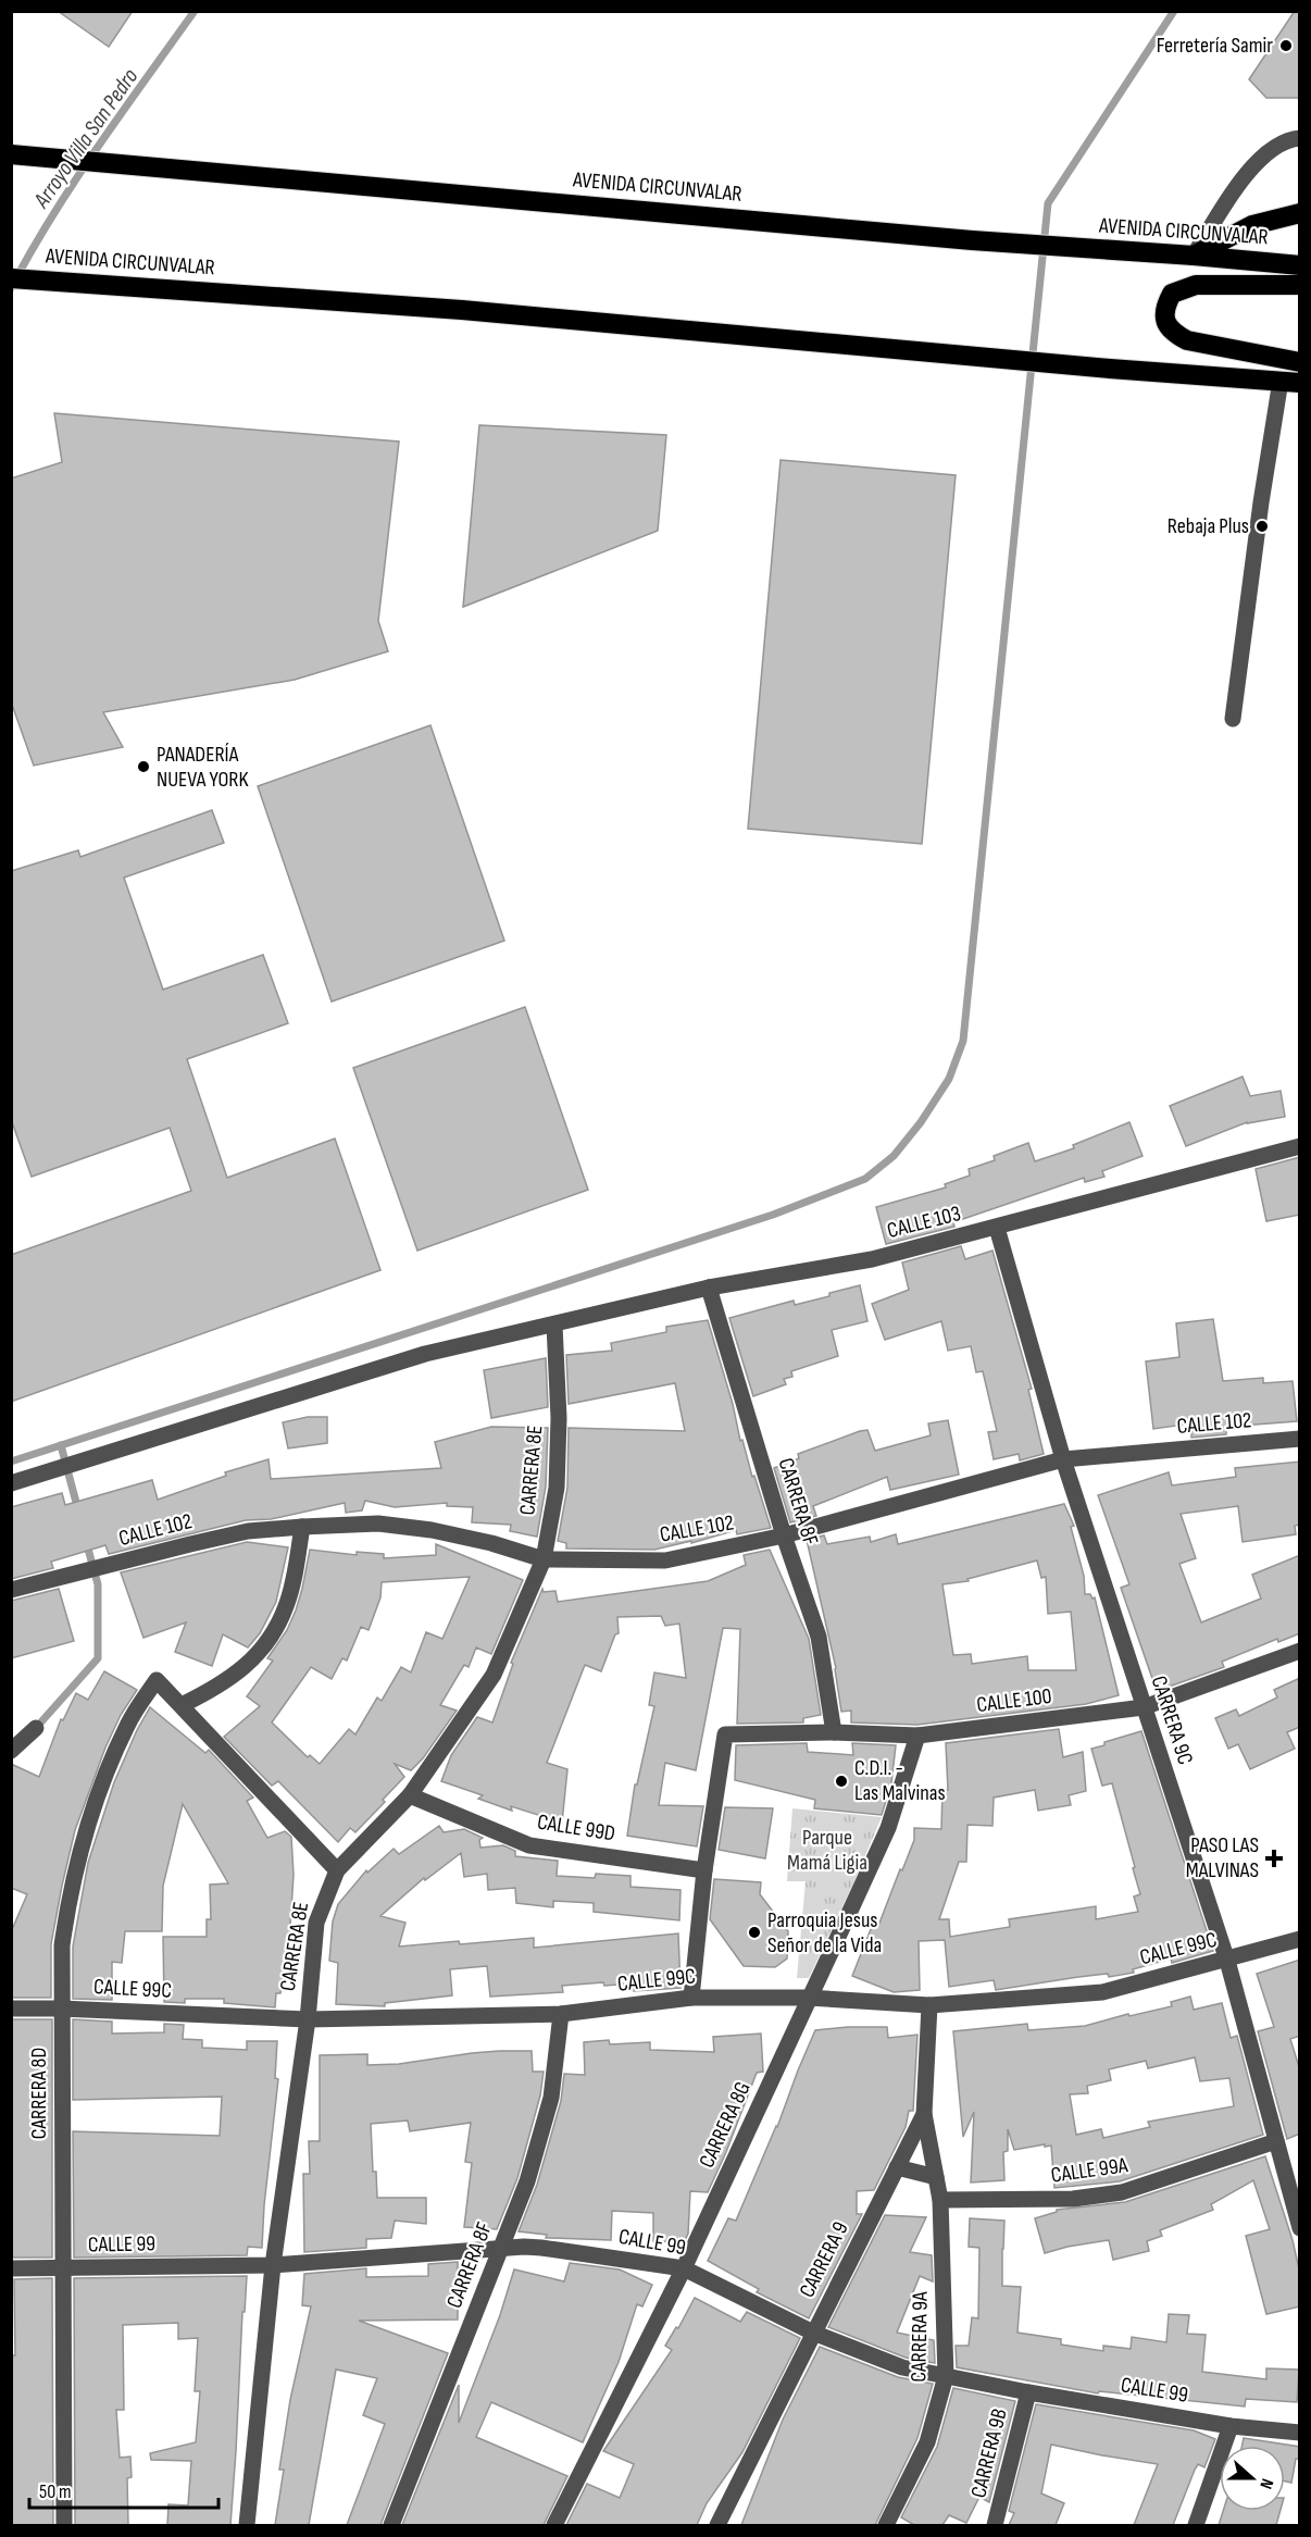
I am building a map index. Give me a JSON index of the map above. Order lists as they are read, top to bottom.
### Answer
{
  "streets": {
    "highway": ["AVENIDA CIRCUNVALAR"],
    "street": [
      "CALLE 103",
      "CALLE 102",
      "CARRERA 8E",
      "CARRERA 8F",
      "CALLE 100",
      "CARRERA 9C",
      "CALLE 99D",
      "CALLE 99C",
      "CARRERA 8D",
      "CARRERA 8G",
      "CALLE 99A",
      "CALLE 99",
      "CARRERA 9",
      "CARRERA 9A",
      "CARRERA 9B"
    ]
  },
  "crossings": [
    ["CALLE 103", "CARRERA 8E"],
    ["CALLE 103", "CARRERA 8F"],
    ["CALLE 103", "CARRERA 9C"],
    ["CALLE 102", "CARRERA 8E"],
    ["CALLE 102", "CARRERA 8F"],
    ["CALLE 102", "CARRERA 9C"],
    ["CARRERA 8E", "CALLE 99D"],
    ["CARRERA 8E", "CALLE 99C"],
    ["CARRERA 8E", "CALLE 99"],
    ["CARRERA 8F", "CALLE 100"],
    ["CARRERA 8F", "CALLE 99C"],
    ["CARRERA 8F", "CALLE 99"],
    ["CALLE 100", "CARRERA 9C"],
    ["CALLE 100", "CALLE 99D"],
    ["CALLE 100", "CARRERA 8G"],
    ["CARRERA 9C", "CALLE 99C"],
    ["CARRERA 9C", "CALLE 99A"],
    ["CALLE 99C", "CARRERA 8D"],
    ["CALLE 99C", "CARRERA 8G"],
    ["CALLE 99C", "CARRERA 9"],
    ["CARRERA 8D", "CALLE 99"],
    ["CARRERA 8G", "CALLE 99"],
    ["CALLE 99A", "CARRERA 9A"],
    ["CALLE 99", "CARRERA 9"],
    ["CALLE 99", "CARRERA 9A"],
    ["CALLE 99", "CARRERA 9B"],
    ["CARRERA 9", "CARRERA 9A"]
  ],
  "water": ["Arroyo Villa San Pedro"],
  "parks": ["Parque Mamá Ligia"],
  "places": {
    "other": [
      "Ferretería Samir",
      "Rebaja Plus",
      "PANADERÍA NUEVA YORK",
      "C.D.I. - Las Malvinas",
      "Parroquia Jesus Señor de la Vida"
    ],
    "health": ["PASO LAS MALVINAS"]
  },
  "scale_bar": "50 m",
  "north": "right"
}
